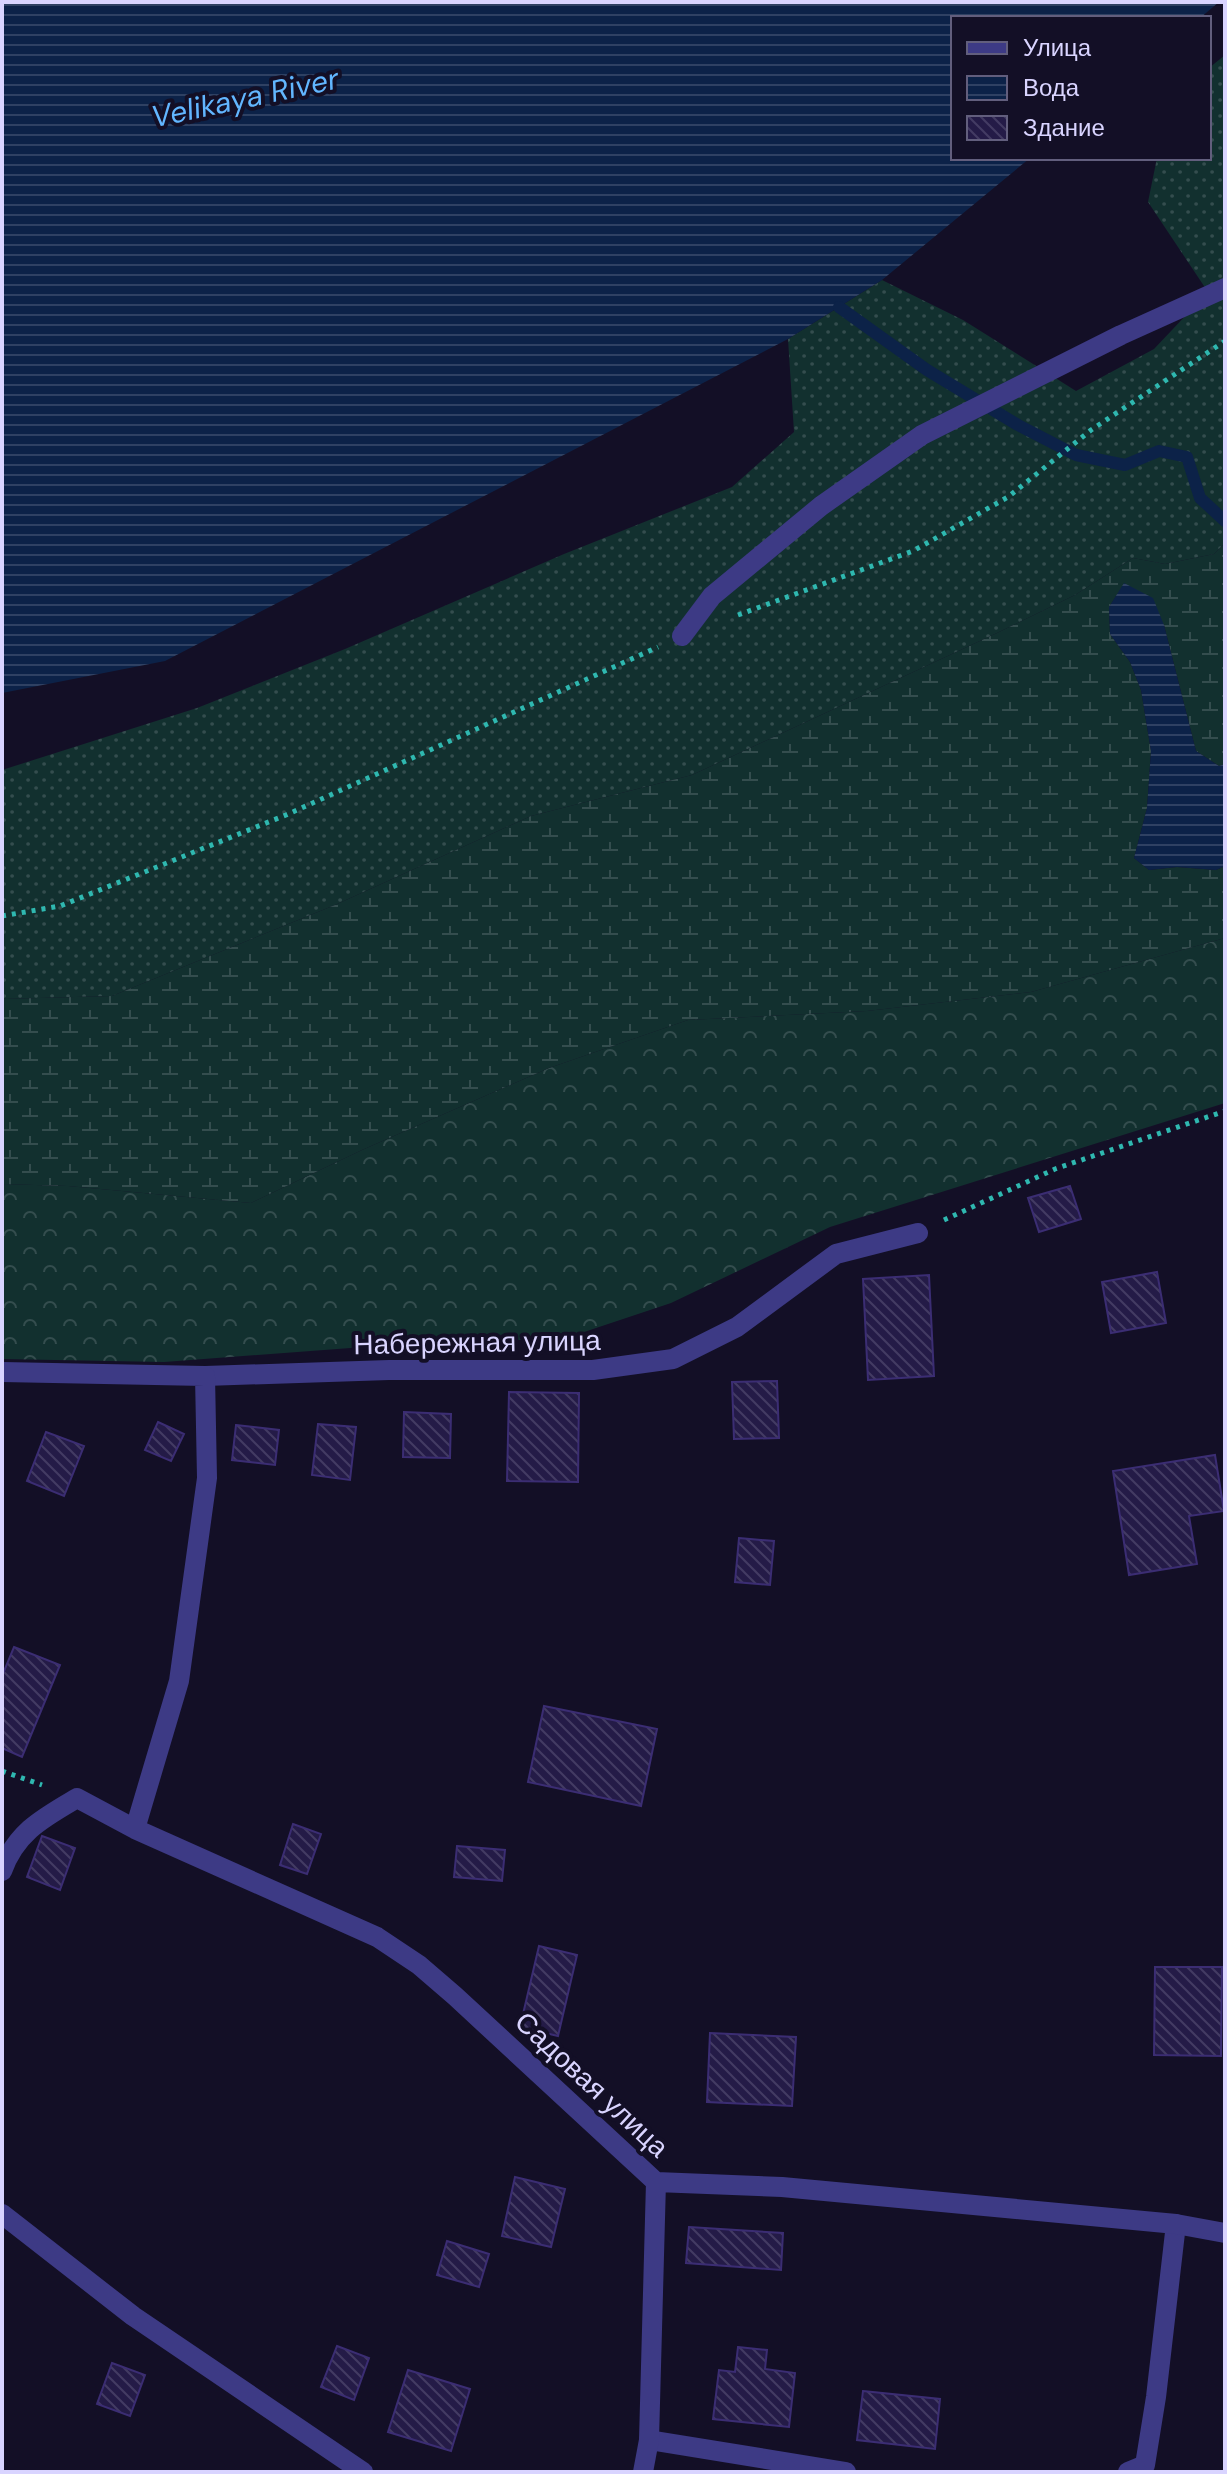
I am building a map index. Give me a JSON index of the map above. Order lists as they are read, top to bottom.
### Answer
{
  "streets": {
    "street": ["Набережная улица", "Садовая улица"]
  },
  "water": ["Velikaya River"],
  "legend": ["Улица", "Вода", "Здание"]
}
